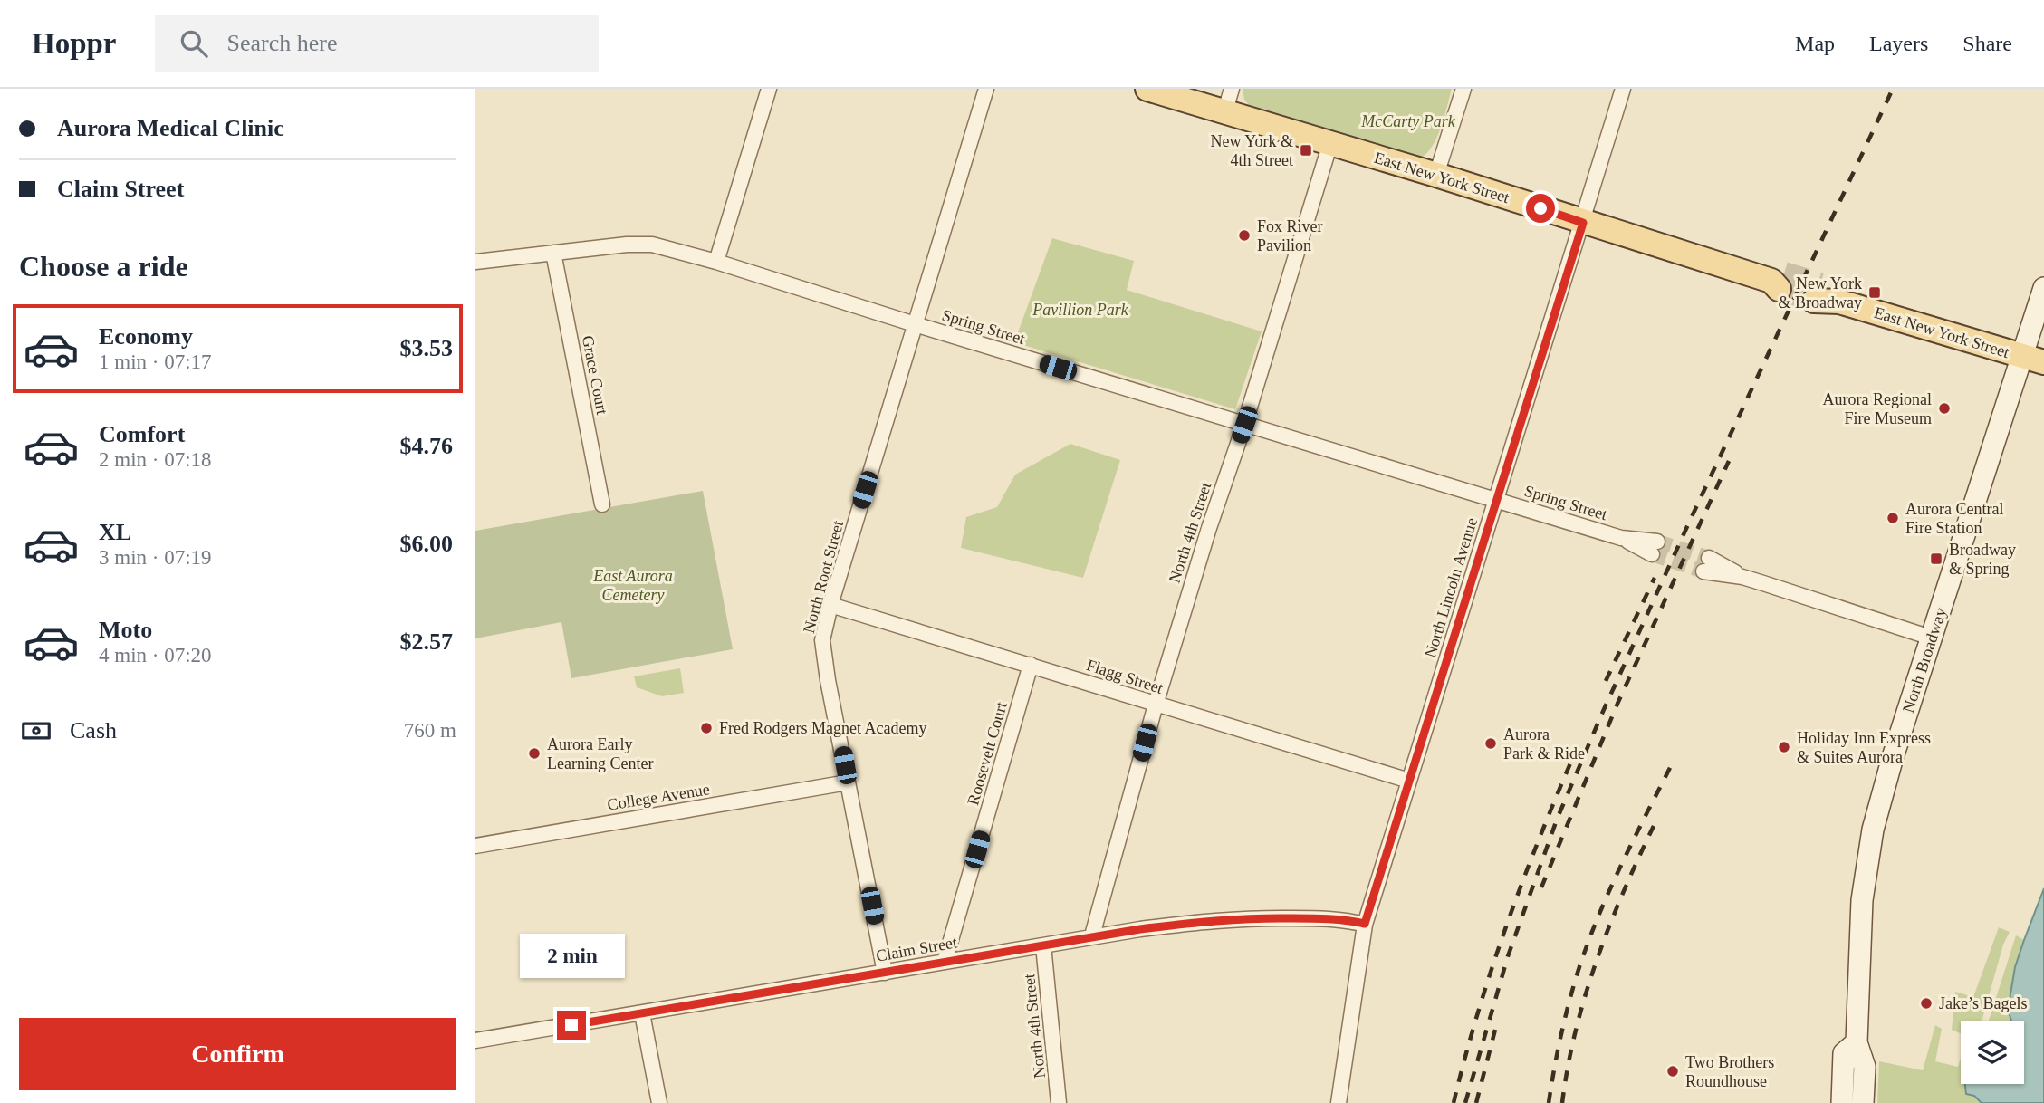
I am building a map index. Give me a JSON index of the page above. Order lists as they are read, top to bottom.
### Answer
{
  "streets": {
    "main road": ["East New York Street", "North Broadway"],
    "street": [
      "Spring Street",
      "Grace Court",
      "North 4th Street",
      "North Root Street",
      "North Lincoln Avenue",
      "Flagg Street",
      "Roosevelt Court",
      "College Avenue",
      "Claim Street"
    ]
  },
  "crossings": [
    ["East New York Street", "North 4th Street"],
    ["East New York Street", "North Lincoln Avenue"],
    ["East New York Street", "North Broadway"],
    ["Spring Street", "Grace Court"],
    ["Spring Street", "North 4th Street"],
    ["Spring Street", "North Root Street"],
    ["Spring Street", "North Lincoln Avenue"],
    ["North 4th Street", "Flagg Street"],
    ["North 4th Street", "Claim Street"],
    ["North Root Street", "Flagg Street"],
    ["North Root Street", "College Avenue"],
    ["North Root Street", "Claim Street"],
    ["North Lincoln Avenue", "Flagg Street"],
    ["North Lincoln Avenue", "Claim Street"],
    ["Flagg Street", "Roosevelt Court"],
    ["Roosevelt Court", "Claim Street"]
  ],
  "parks": ["McCarty Park", "Pavillion Park", "East Aurora Cemetery"],
  "places": {
    "transit": ["New York & 4th Street", "New York & Broadway", "Broadway & Spring"],
    "other": [
      "Fox River Pavilion",
      "Aurora Regional Fire Museum",
      "Aurora Central Fire Station",
      "Fred Rodgers Magnet Academy",
      "Aurora Park & Ride",
      "Holiday Inn Express & Suites Aurora",
      "Aurora Early Learning Center",
      "Jake’s Bagels",
      "Two Brothers Roundhouse"
    ]
  },
  "page": {
    "header": "Hoppr",
    "search": "Search here",
    "nav": ["Map", "Layers", "Share"],
    "banner": ["Aurora Medical Clinic", "Claim Street"],
    "heading": "Choose a ride",
    "list": [
      {
        "name": "Economy",
        "note": "1 min · 07:17",
        "value": "$3.53"
      },
      {
        "name": "Comfort",
        "note": "2 min · 07:18",
        "value": "$4.76"
      },
      {
        "name": "XL",
        "note": "3 min · 07:19",
        "value": "$6.00"
      },
      {
        "name": "Moto",
        "note": "4 min · 07:20",
        "value": "$2.57"
      }
    ],
    "pay": ["Cash", "760 m"],
    "bubble": "2 min",
    "buttons": "Confirm"
  }
}
